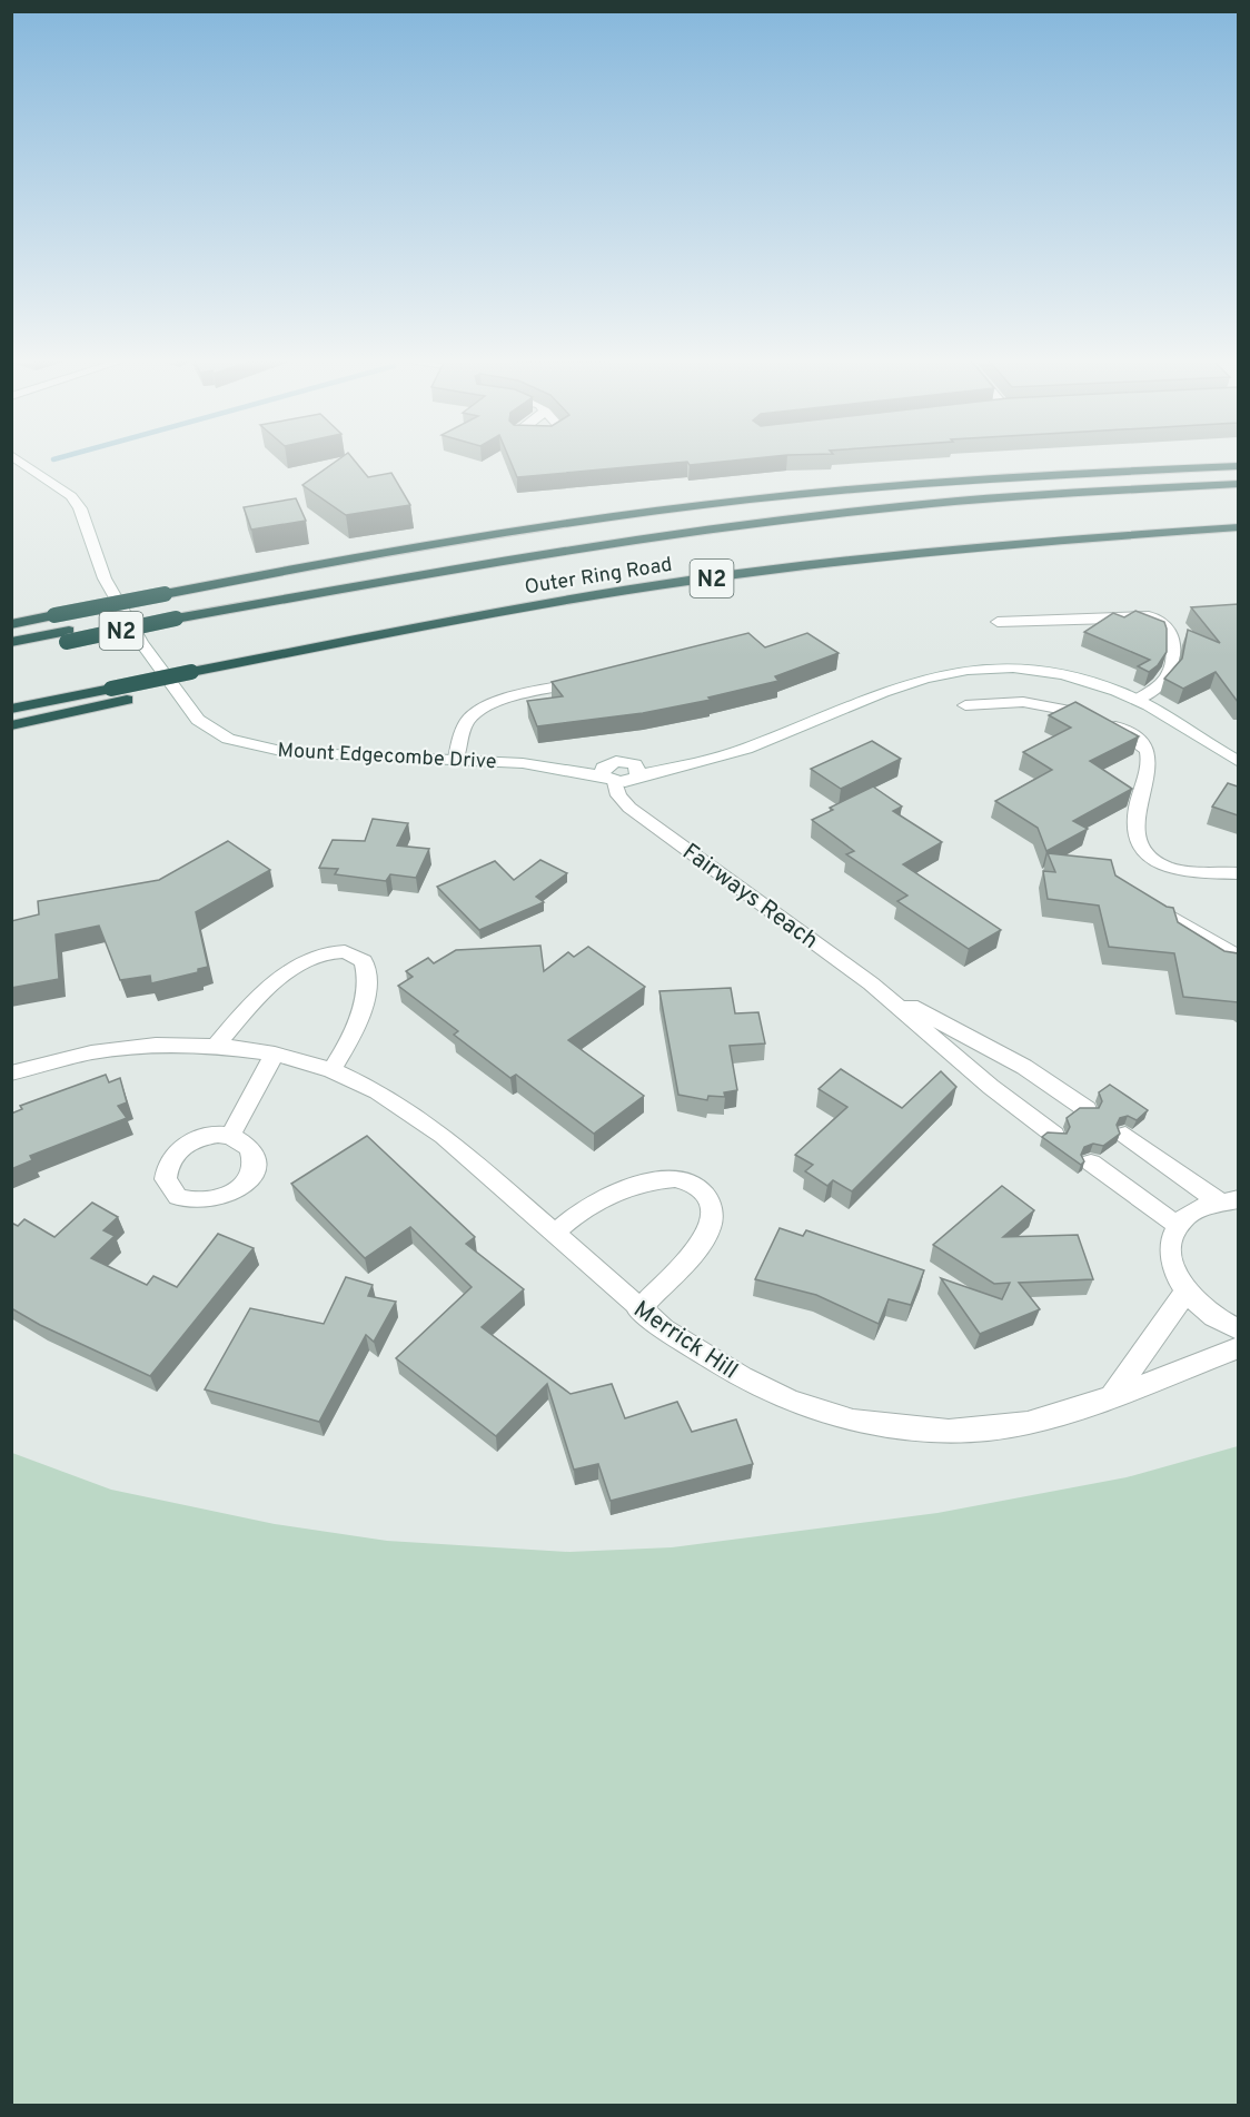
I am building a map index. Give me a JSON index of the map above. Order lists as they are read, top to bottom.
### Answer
{
  "streets": {
    "highway": ["Outer Ring Road", "N2"],
    "street": ["Mount Edgecombe Drive", "Fairways Reach", "Merrick Hill"]
  },
  "crossings": [
    ["Outer Ring Road", "N2"],
    ["Mount Edgecombe Drive", "Fairways Reach"]
  ]
}
